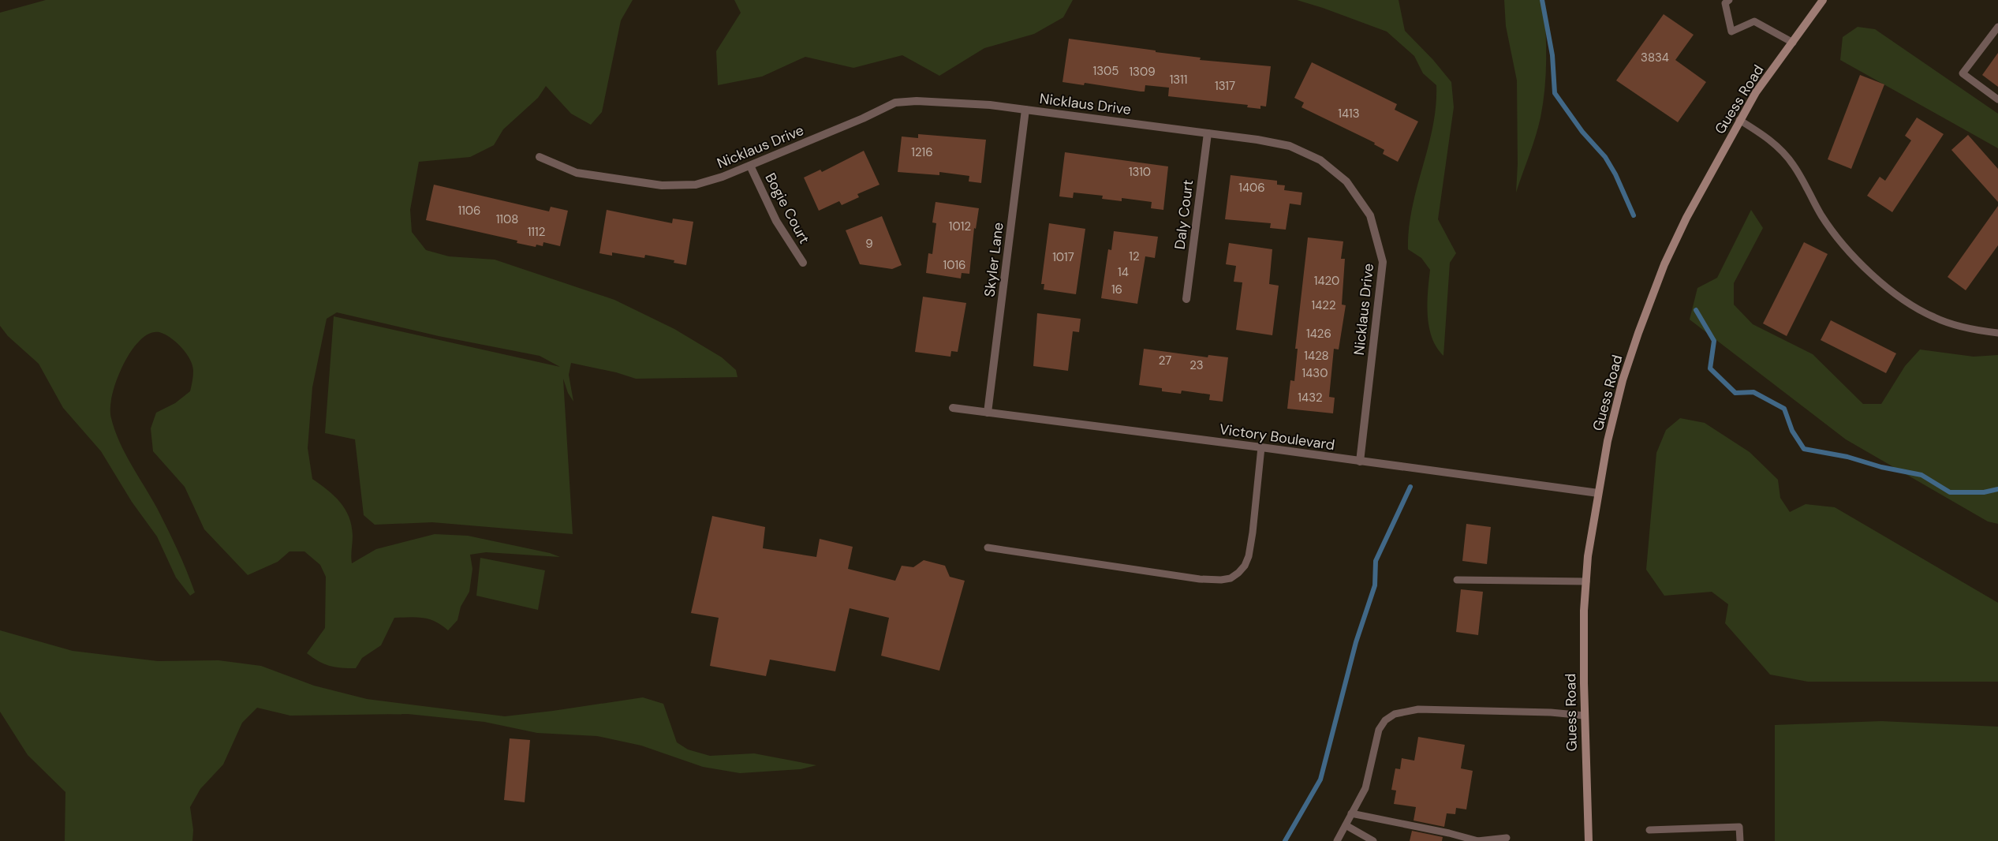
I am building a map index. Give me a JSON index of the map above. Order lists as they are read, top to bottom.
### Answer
{
  "streets": {
    "main road": ["Guess Road"],
    "street": [
      "Nicklaus Drive",
      "Bogie Court",
      "Daly Court",
      "Skyler Lane",
      "Victory Boulevard"
    ]
  },
  "crossings": [
    ["Guess Road", "Victory Boulevard"],
    ["Nicklaus Drive", "Bogie Court"],
    ["Nicklaus Drive", "Daly Court"],
    ["Nicklaus Drive", "Skyler Lane"],
    ["Nicklaus Drive", "Victory Boulevard"],
    ["Skyler Lane", "Victory Boulevard"]
  ],
  "house_numbers": [
    "3834",
    "1305",
    "1309",
    "1311",
    "1317",
    "1413",
    "1216",
    "1310",
    "1406",
    "1106",
    "1108",
    "1012",
    "1112",
    "9",
    "12",
    "1017",
    "1016",
    "14",
    "1420",
    "16",
    "1422",
    "1426",
    "1428",
    "27",
    "23",
    "1430",
    "1432"
  ]
}
